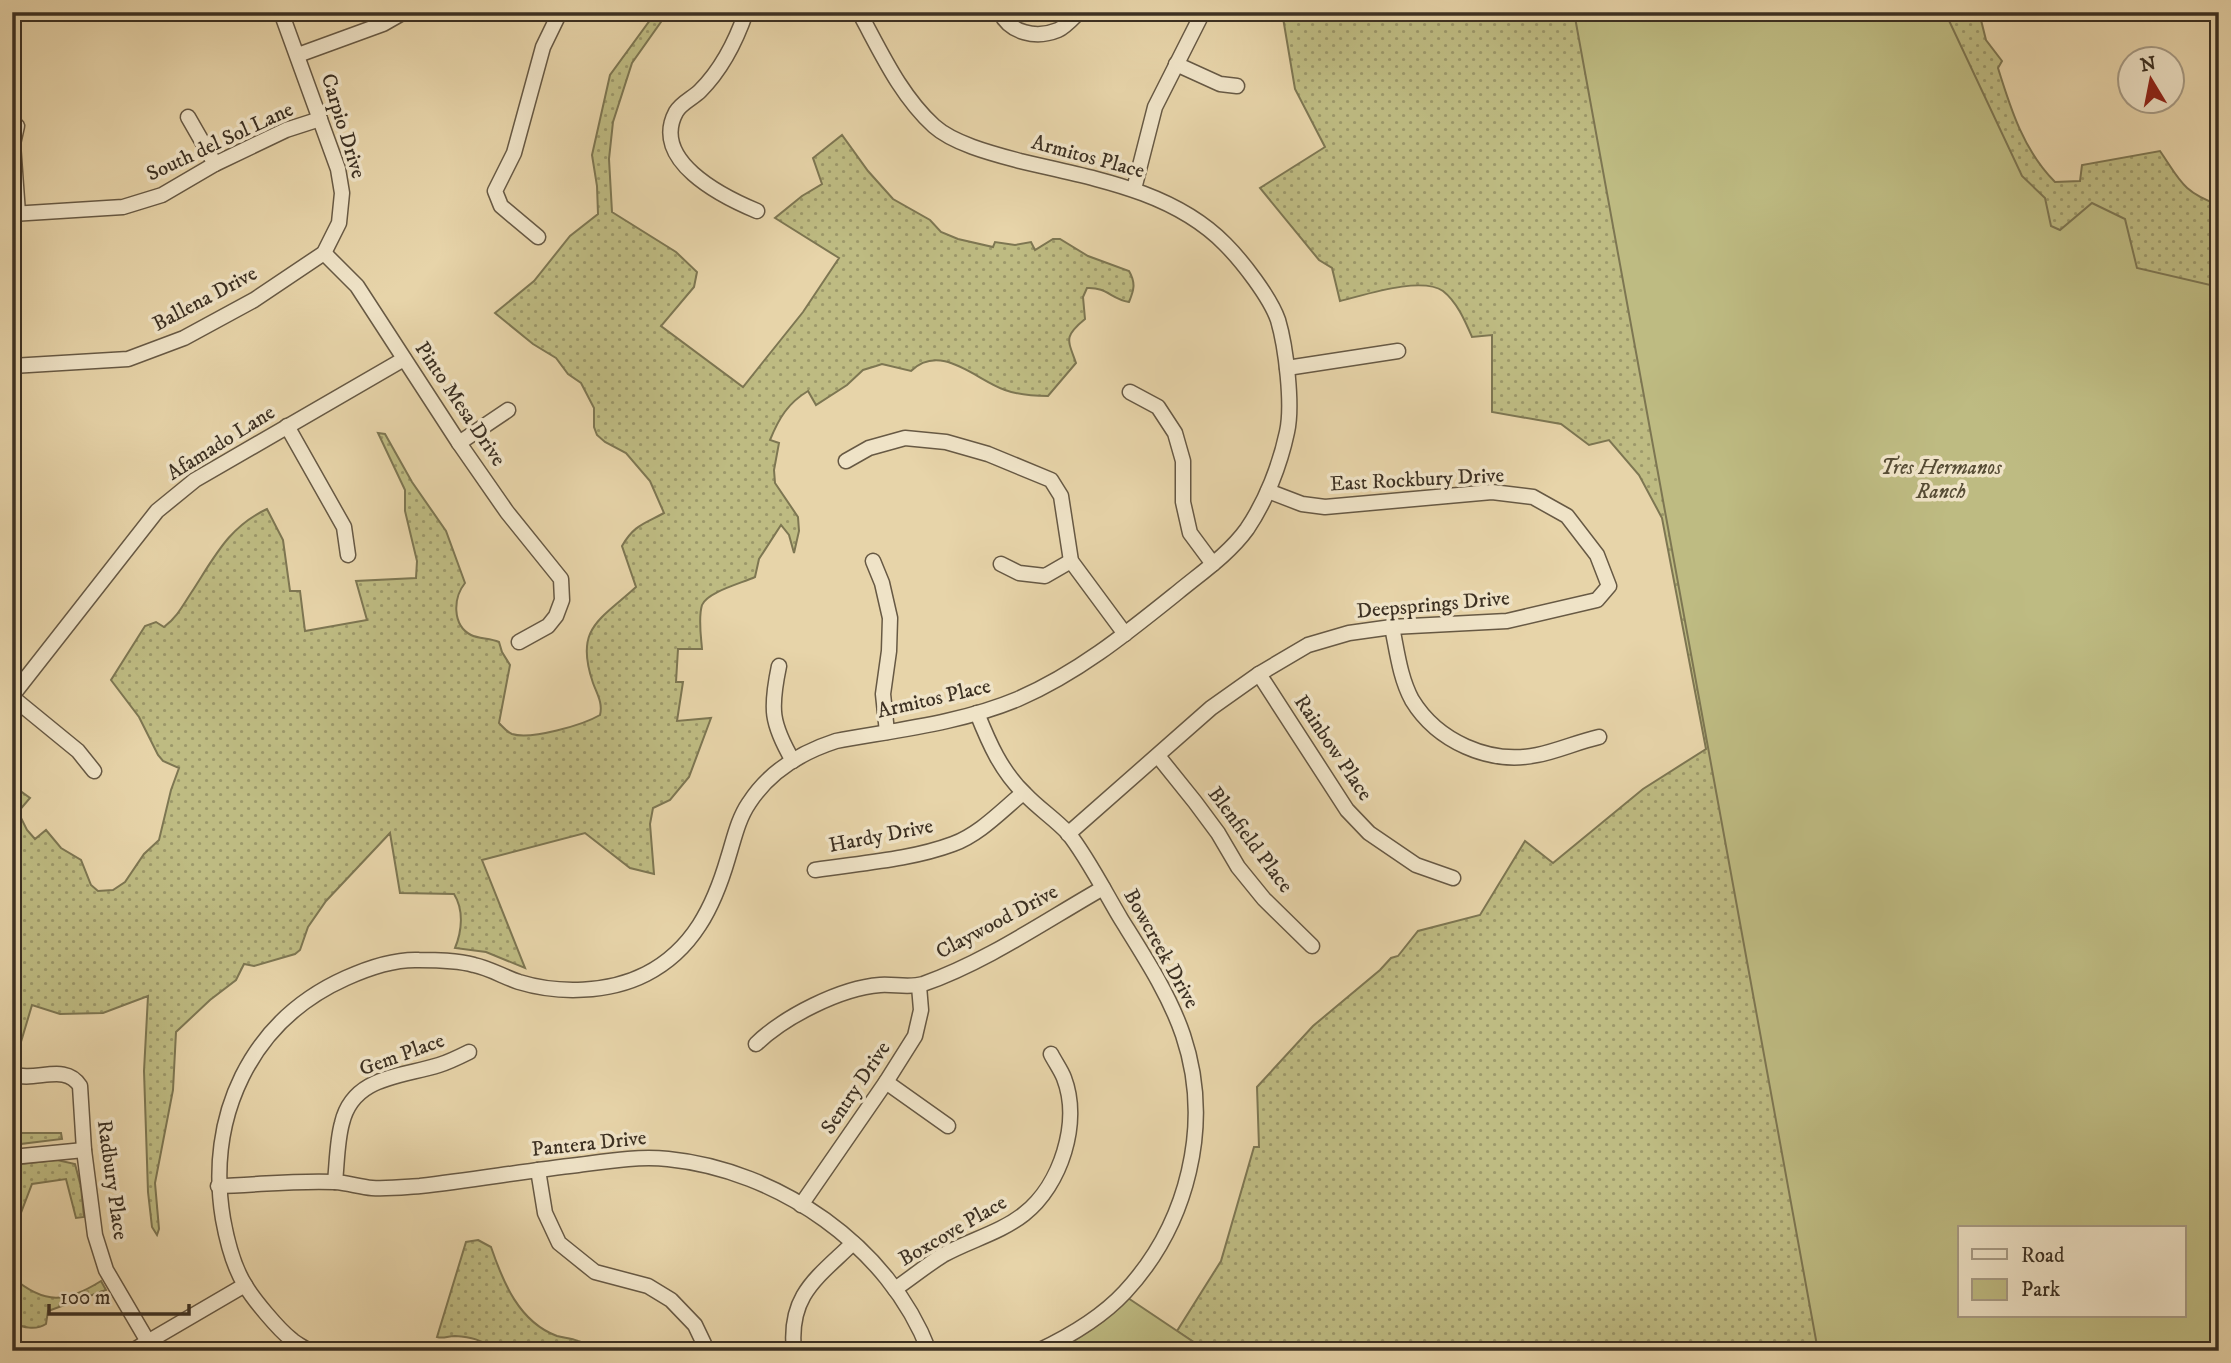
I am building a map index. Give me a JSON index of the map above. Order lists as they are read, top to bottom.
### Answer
{
  "streets": {
    "street": [
      "Carpio Drive",
      "South del Sol Lane",
      "Armitos Place",
      "Ballena Drive",
      "Pinto Mesa Drive",
      "Afamado Lane",
      "East Rockbury Drive",
      "Deepsprings Drive",
      "Rainbow Place",
      "Hardy Drive",
      "Blenfield Place",
      "Claywood Drive",
      "Bowcreek Drive",
      "Gem Place",
      "Sentry Drive",
      "Pantera Drive",
      "Radbury Place",
      "Boxcove Place"
    ]
  },
  "crossings": [
    ["Carpio Drive", "South del Sol Lane"],
    ["Carpio Drive", "Ballena Drive"],
    ["Carpio Drive", "Pinto Mesa Drive"],
    ["Armitos Place", "East Rockbury Drive"],
    ["Armitos Place", "Bowcreek Drive"],
    ["Armitos Place", "Pantera Drive"],
    ["Ballena Drive", "Pinto Mesa Drive"],
    ["Pinto Mesa Drive", "Afamado Lane"],
    ["East Rockbury Drive", "Deepsprings Drive"],
    ["Deepsprings Drive", "Rainbow Place"],
    ["Deepsprings Drive", "Blenfield Place"],
    ["Deepsprings Drive", "Bowcreek Drive"],
    ["Hardy Drive", "Bowcreek Drive"],
    ["Claywood Drive", "Bowcreek Drive"],
    ["Claywood Drive", "Sentry Drive"],
    ["Gem Place", "Pantera Drive"],
    ["Sentry Drive", "Pantera Drive"],
    ["Pantera Drive", "Boxcove Place"]
  ],
  "parks": ["Tres Hermanos Ranch"],
  "legend": ["Road", "Park"],
  "scale_bar": "100 m",
  "north": "top"
}
